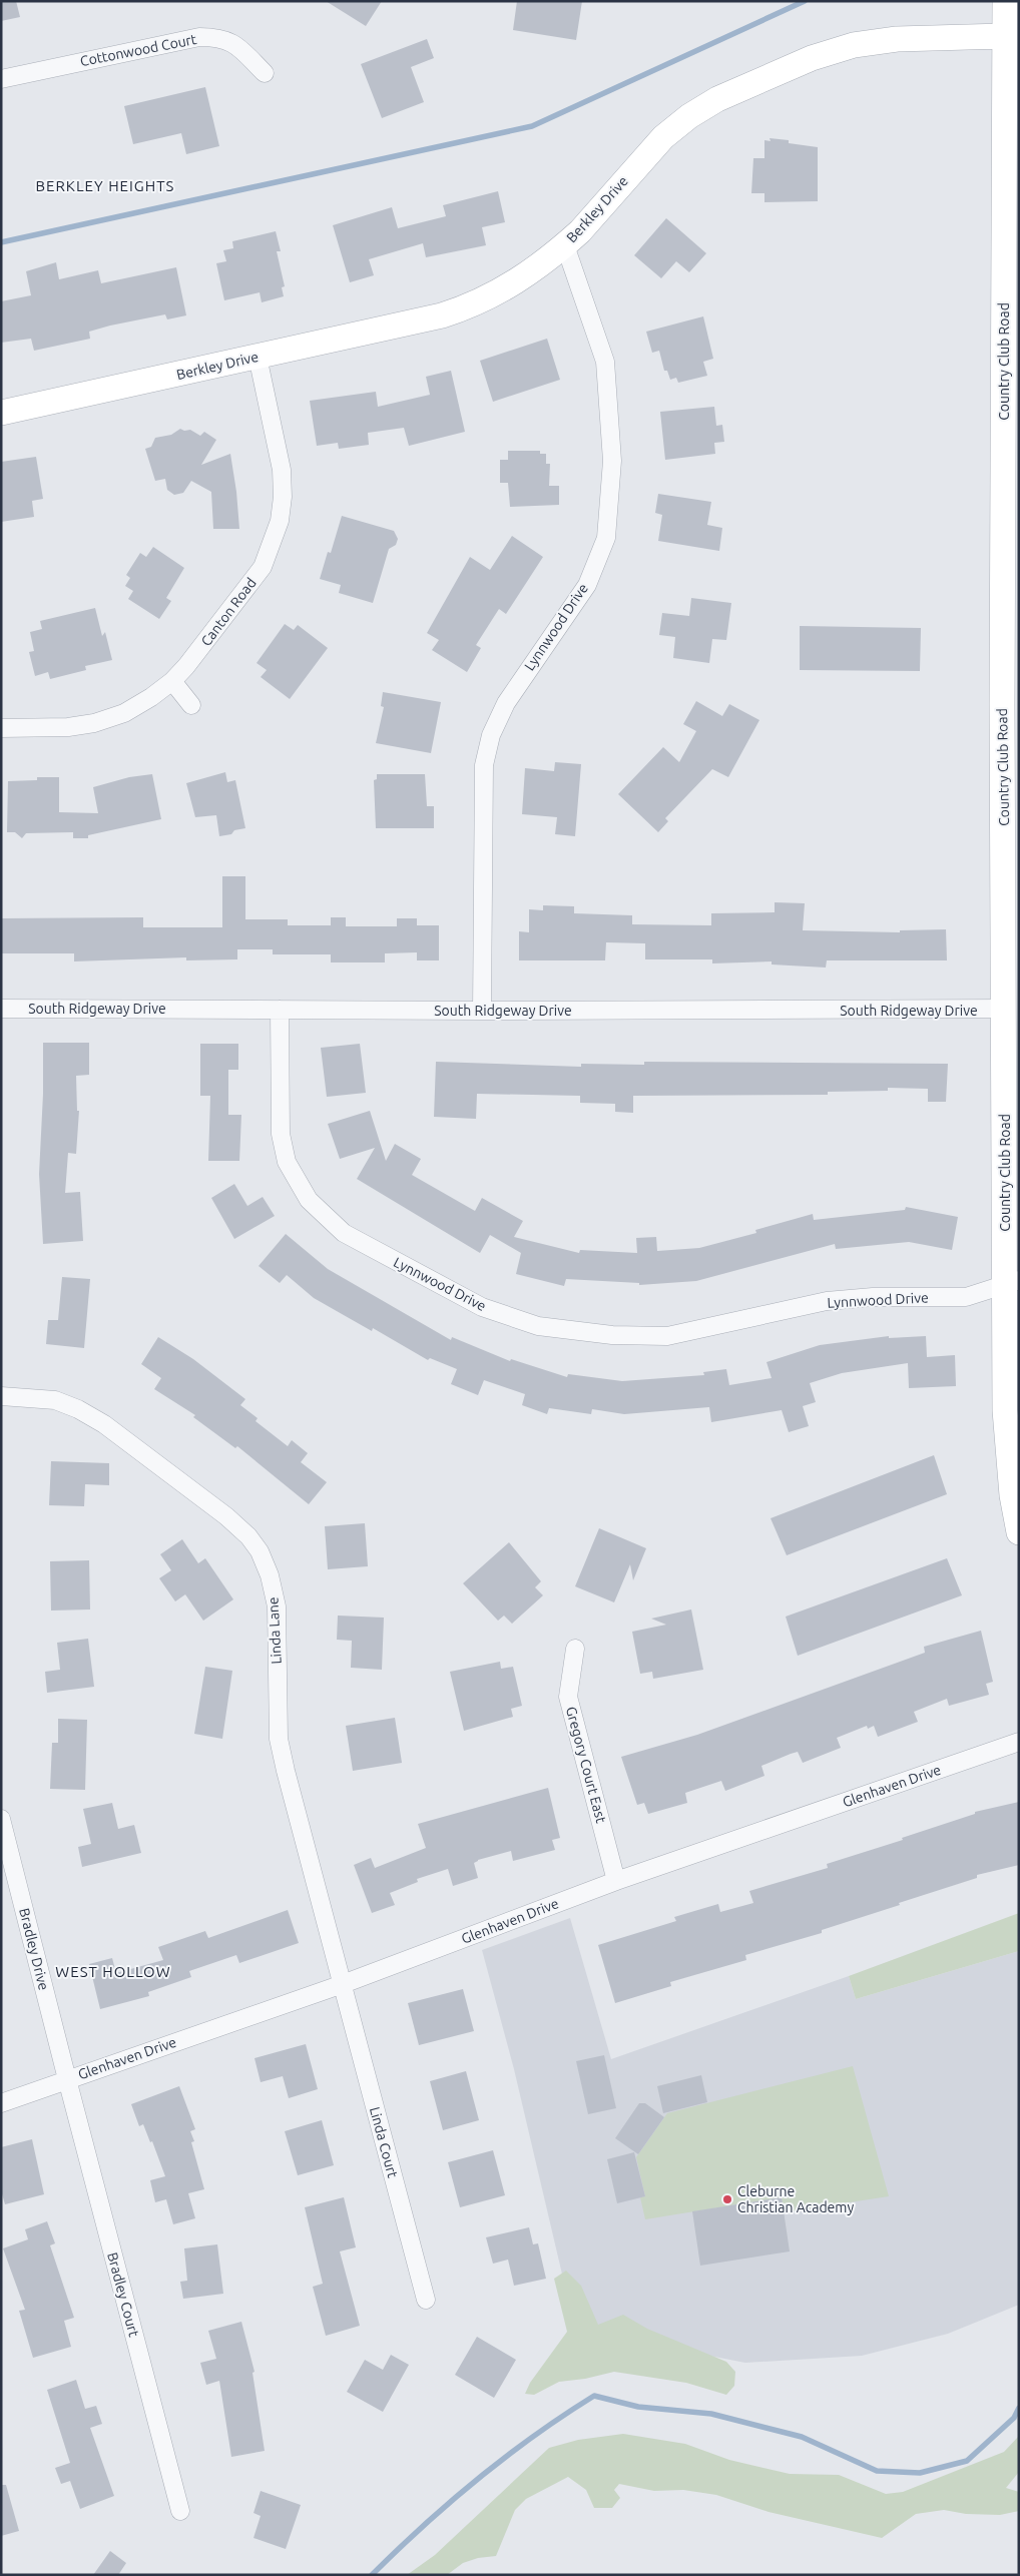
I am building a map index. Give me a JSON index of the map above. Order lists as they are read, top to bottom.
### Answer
{
  "streets": {
    "main road": ["Berkley Drive", "Country Club Road"],
    "street": [
      "Cottonwood Court",
      "Canton Road",
      "Lynnwood Drive",
      "South Ridgeway Drive",
      "Linda Lane",
      "Gregory Court East",
      "Glenhaven Drive",
      "Bradley Drive",
      "Linda Court",
      "Bradley Court"
    ]
  },
  "crossings": [
    ["Berkley Drive", "Country Club Road"],
    ["Berkley Drive", "Canton Road"],
    ["Berkley Drive", "Lynnwood Drive"],
    ["Country Club Road", "Lynnwood Drive"],
    ["Country Club Road", "South Ridgeway Drive"],
    ["Lynnwood Drive", "South Ridgeway Drive"],
    ["Linda Lane", "Glenhaven Drive"],
    ["Linda Lane", "Linda Court"],
    ["Gregory Court East", "Glenhaven Drive"],
    ["Glenhaven Drive", "Bradley Drive"],
    ["Glenhaven Drive", "Linda Court"],
    ["Glenhaven Drive", "Bradley Court"],
    ["Bradley Drive", "Bradley Court"]
  ],
  "districts": ["BERKLEY HEIGHTS", "WEST HOLLOW"],
  "places": ["Cleburne Christian Academy"]
}
